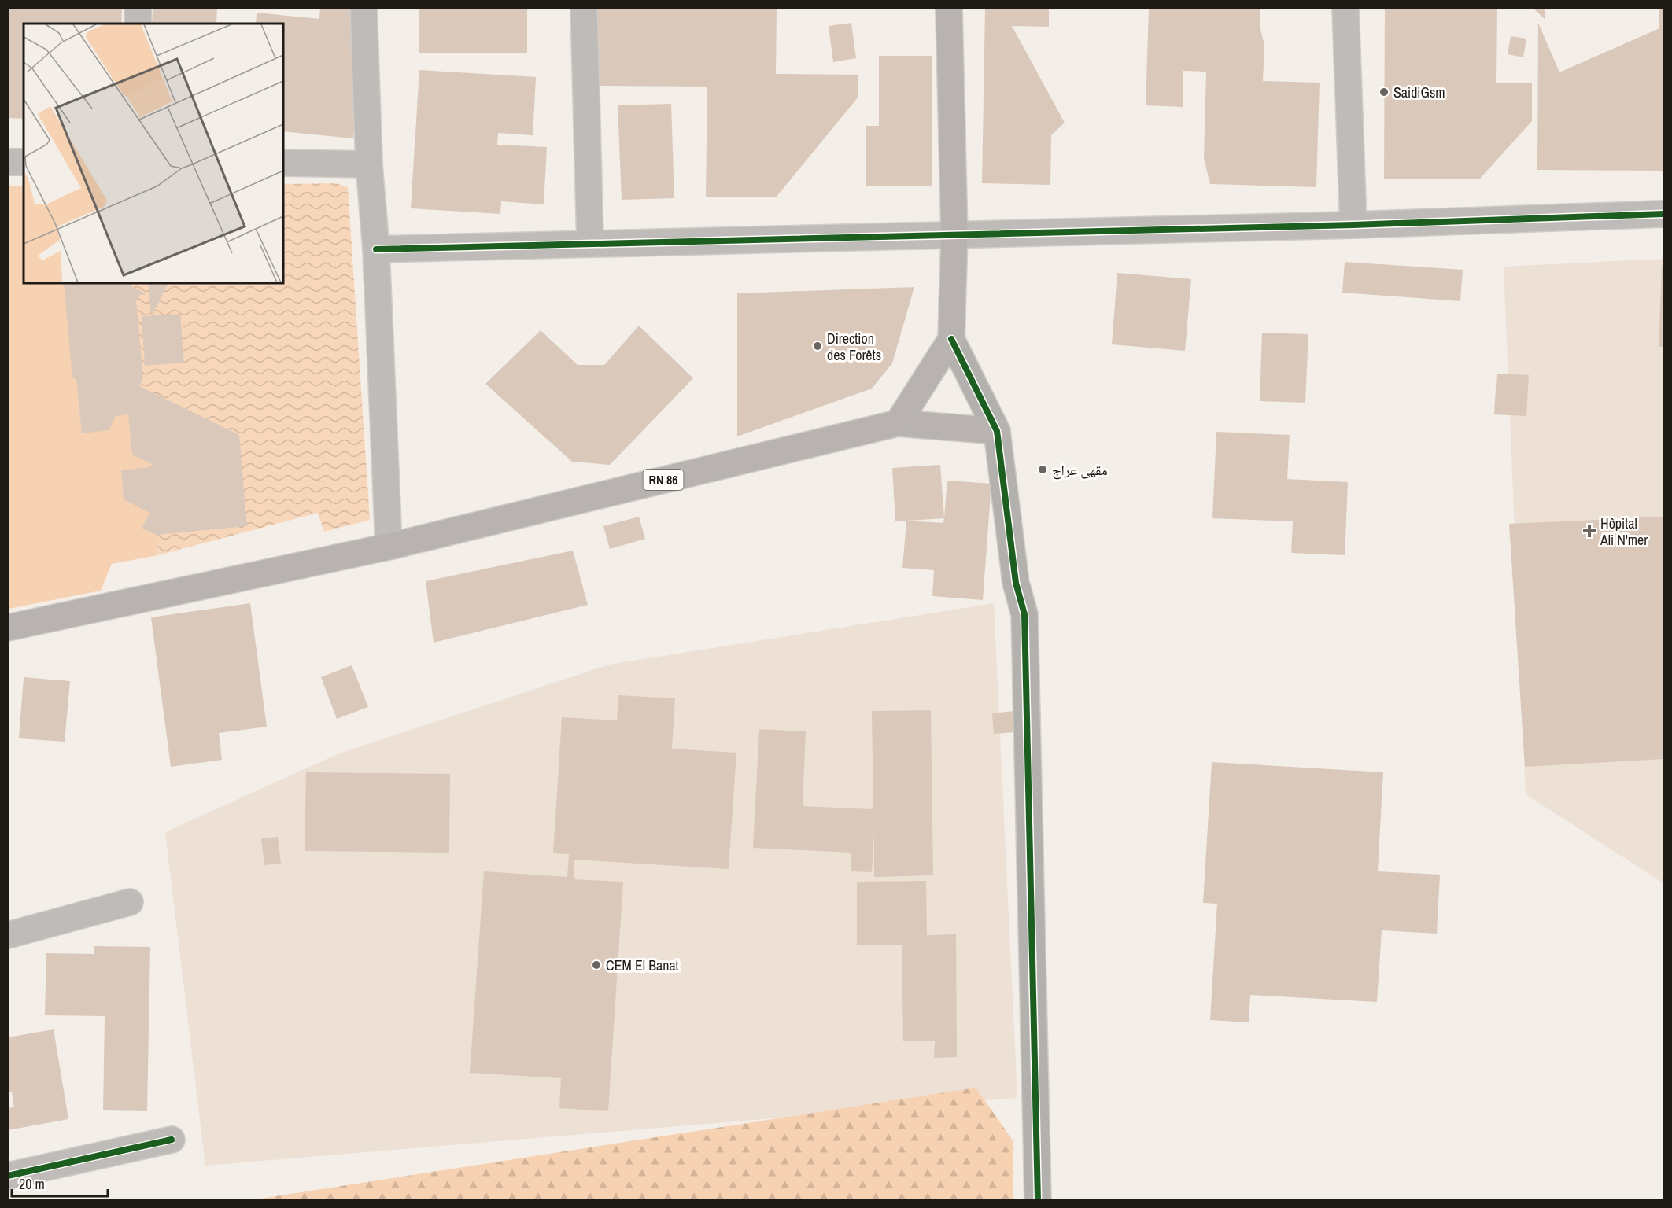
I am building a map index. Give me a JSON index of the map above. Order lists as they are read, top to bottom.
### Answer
{
  "streets": {
    "main road": ["RN 86"]
  },
  "places": {
    "other": [
      "SaidiGsm",
      "Direction des Forêts",
      "مقهى عراج",
      "CEM El Banat"
    ],
    "health": ["Hôpital Ali N'mer"]
  },
  "scale_bar": "20 m"
}
